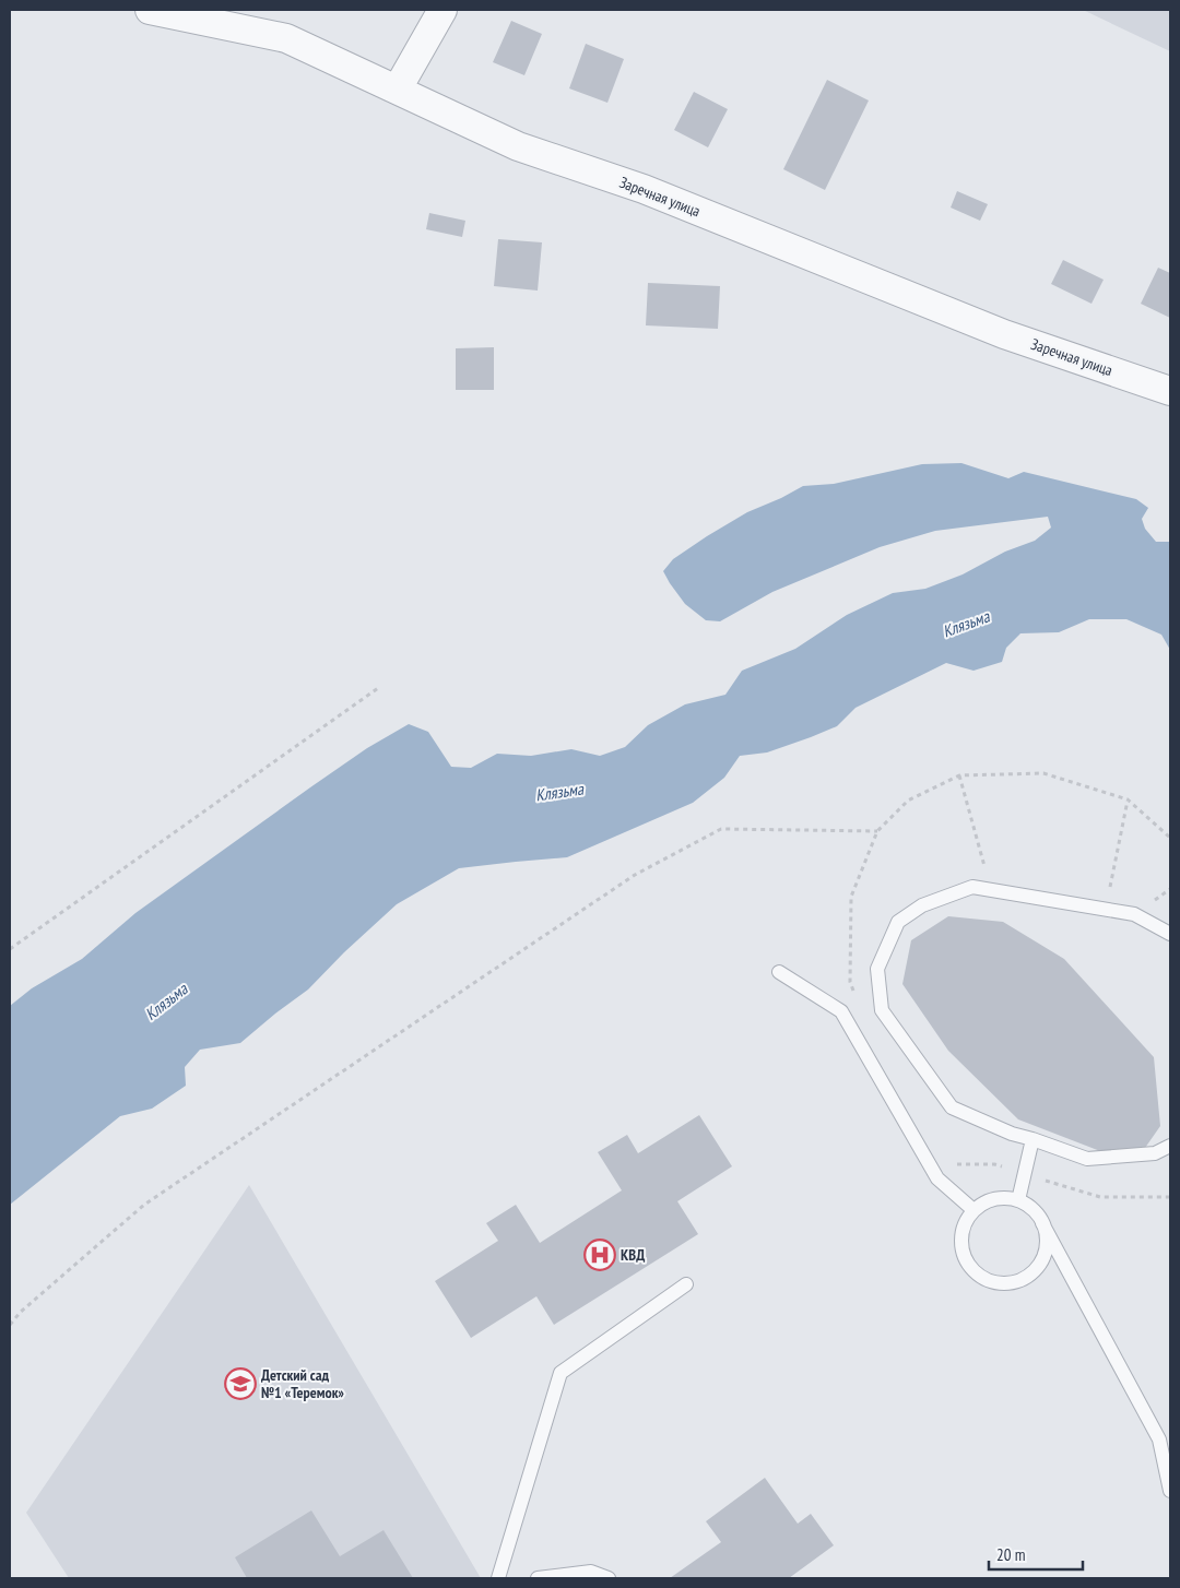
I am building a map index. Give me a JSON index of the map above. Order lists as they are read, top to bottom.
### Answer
{
  "streets": {
    "street": ["Заречная улица"]
  },
  "water": ["Клязьма"],
  "places": {
    "hospital": ["КВД"],
    "school or university": ["Детский сад №1 «Теремок»"]
  },
  "scale_bar": "20 m"
}
